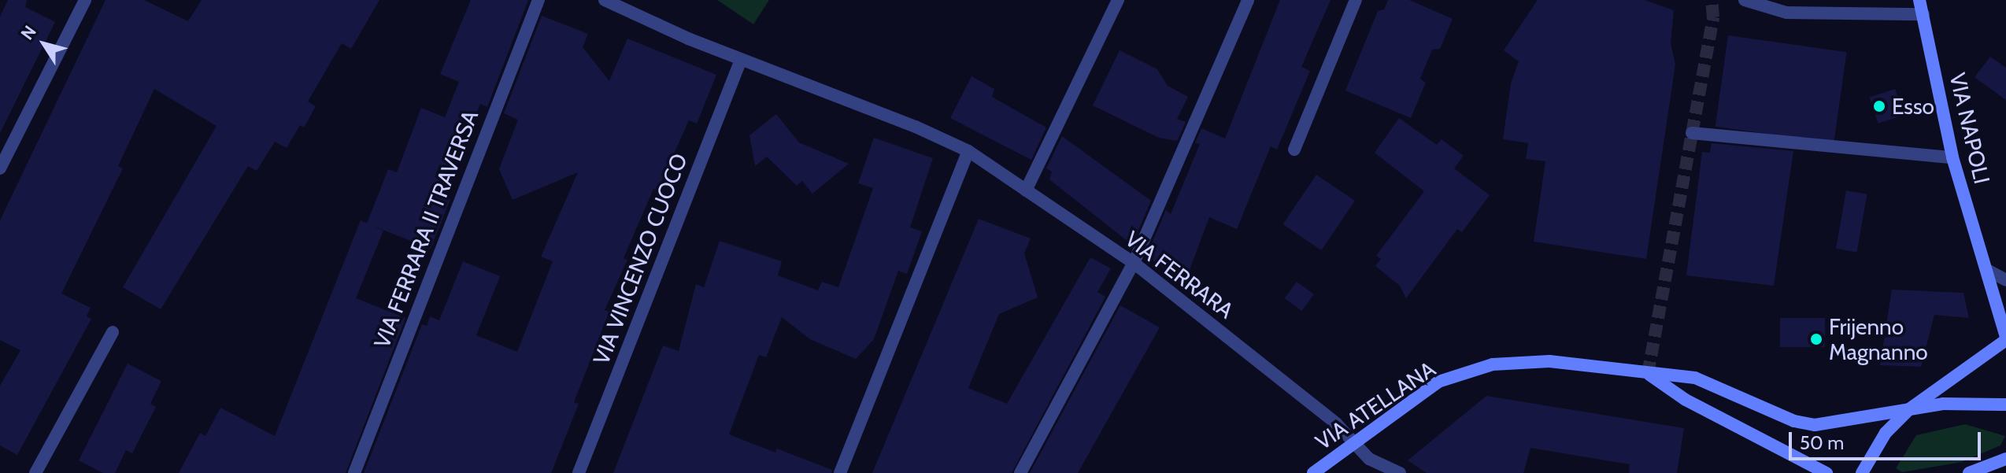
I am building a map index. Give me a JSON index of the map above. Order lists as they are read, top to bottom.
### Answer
{
  "streets": {
    "main road": ["VIA NAPOLI", "VIA ATELLANA"],
    "street": ["VIA FERRARA II TRAVERSA", "VIA VINCENZO CUOCO", "VIA FERRARA"]
  },
  "crossings": [
    ["VIA NAPOLI", "VIA ATELLANA"],
    ["VIA VINCENZO CUOCO", "VIA FERRARA"],
    ["VIA FERRARA", "VIA ATELLANA"]
  ],
  "places": ["Esso", "Frijenno Magnanno"],
  "scale_bar": "50 m",
  "north": "top left"
}
